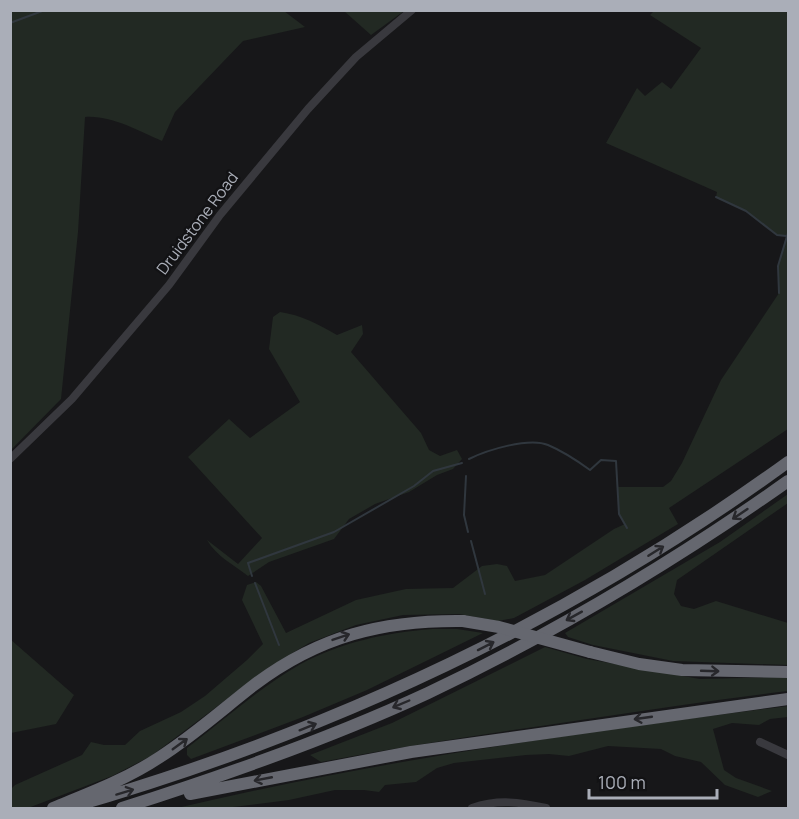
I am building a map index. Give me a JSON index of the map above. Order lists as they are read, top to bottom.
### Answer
{
  "streets": {
    "street": ["Druidstone Road"]
  },
  "scale_bar": "100 m"
}
